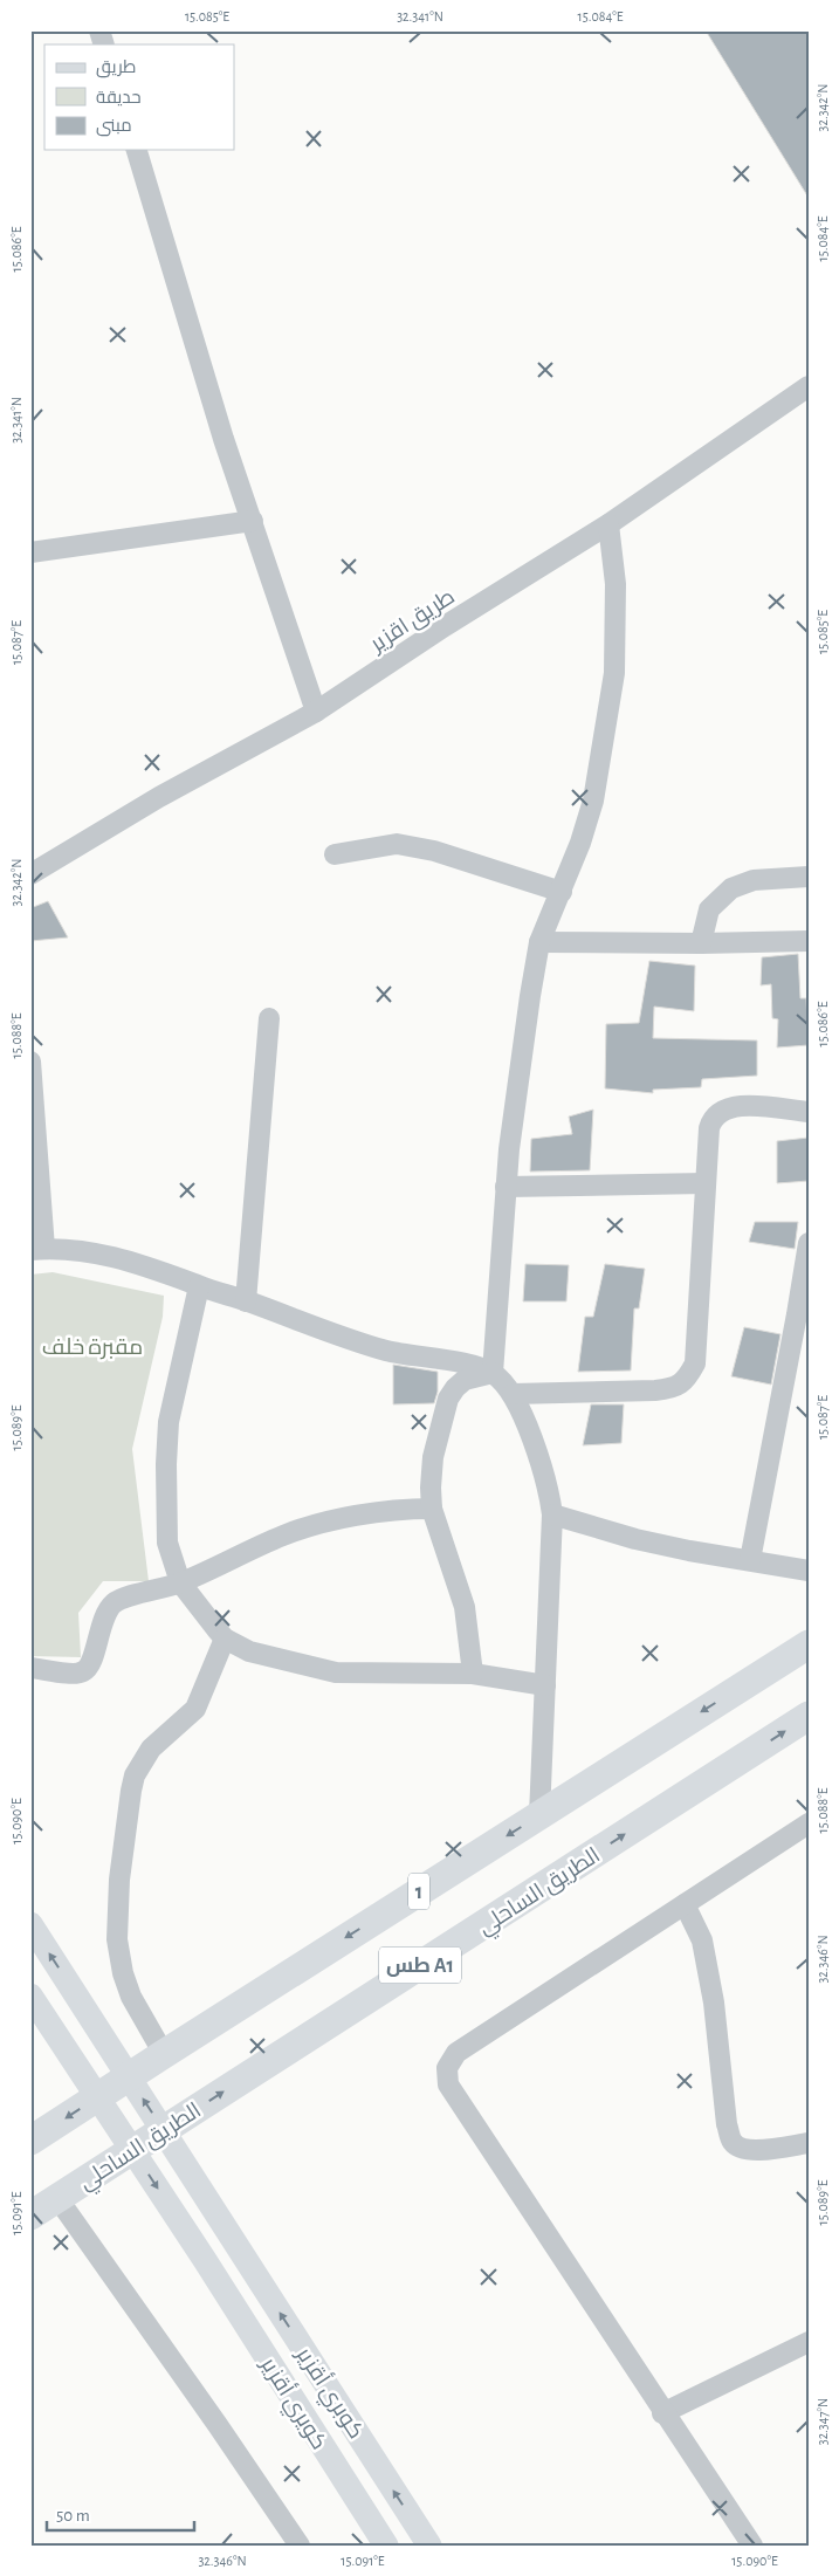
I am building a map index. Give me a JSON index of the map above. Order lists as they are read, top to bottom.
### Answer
{
  "streets": {
    "highway": ["الطريق الساحلي", "1", "طس A1"],
    "main road": ["كوبري أقزير", "كويري أقزير"],
    "street": ["طريق اقزير"]
  },
  "one_way": ["كوبري أقزير", "كويري أقزير"],
  "parks": ["مقبرة خلف"],
  "legend": ["طريق", "حديقة", "مبنى"],
  "scale_bar": "50 m",
  "coordinates": [
    "15.085°E",
    "32.341°N",
    "15.084°E",
    "32.342°N",
    "15.086°E",
    "15.087°E",
    "15.088°E",
    "15.089°E",
    "15.090°E",
    "32.346°N",
    "15.091°E",
    "32.347°N"
  ]
}
